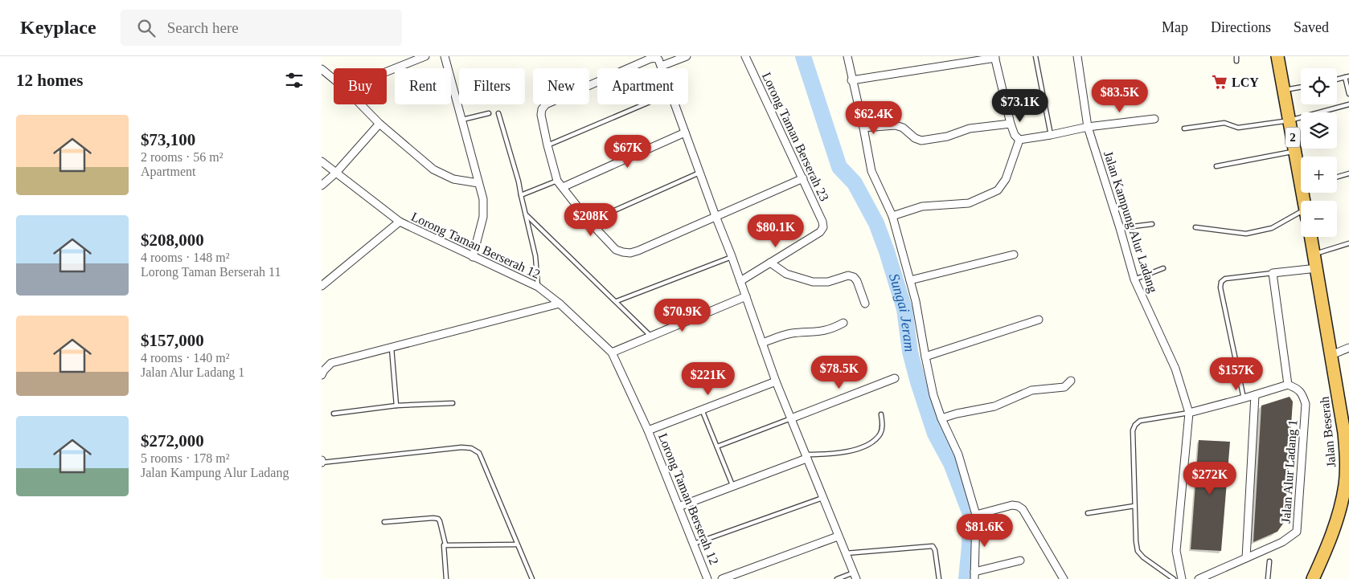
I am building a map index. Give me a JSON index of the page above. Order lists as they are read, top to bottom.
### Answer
{
  "streets": {
    "highway": ["2", "Jalan Beserah"],
    "street": [
      "Lorong Taman Berserah 23",
      "Jalan Kampung Alur Ladang",
      "Lorong Taman Berserah 12",
      "Jalan Alur Ladang 1"
    ]
  },
  "water": ["Sungai Jeram"],
  "places": {
    "supermarket": ["LCY"]
  },
  "page": {
    "header": "Keyplace",
    "search": "Search here",
    "nav": ["Map", "Directions", "Saved"],
    "heading": "12 homes",
    "map_buttons": ["+", "−"],
    "chip": [
      "Buy",
      "Rent",
      "Filters",
      "New",
      "Apartment"
    ],
    "price": [
      "$83.5K",
      "$73.1K",
      "$62.4K",
      "$67K",
      "$208K",
      "$80.1K",
      "$70.9K",
      "$78.5K",
      "$157K",
      "$221K",
      "$272K",
      "$81.6K"
    ],
    "list": [
      {
        "name": "$73,100",
        "note": "2 rooms · 56 m² · Apartment"
      },
      {
        "name": "$208,000",
        "note": "4 rooms · 148 m² · Lorong Taman Berserah 11"
      },
      {
        "name": "$157,000",
        "note": "4 rooms · 140 m² · Jalan Alur Ladang 1"
      },
      {
        "name": "$272,000",
        "note": "5 rooms · 178 m² · Jalan Kampung Alur Ladang"
      }
    ]
  }
}
